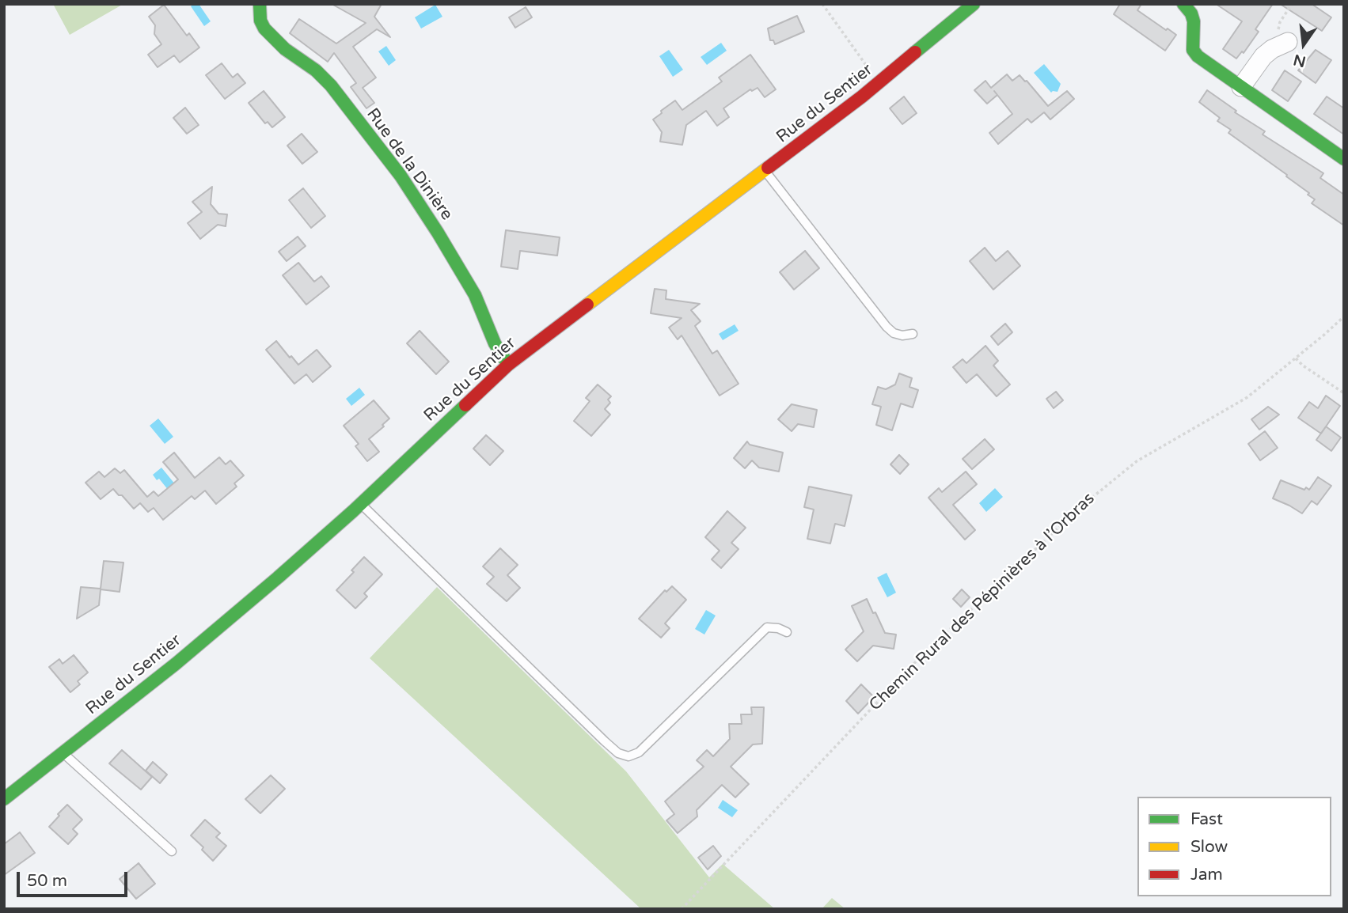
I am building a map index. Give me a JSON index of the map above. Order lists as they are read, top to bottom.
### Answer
{
  "streets": {
    "street": ["Rue du Sentier", "Rue de la Dinière"],
    "path": ["Chemin Rural des Pépinières à l’Orbras"]
  },
  "crossings": [
    ["Rue du Sentier", "Rue de la Dinière"]
  ],
  "legend": ["Fast", "Slow", "Jam"],
  "scale_bar": "50 m",
  "north": "bottom"
}
